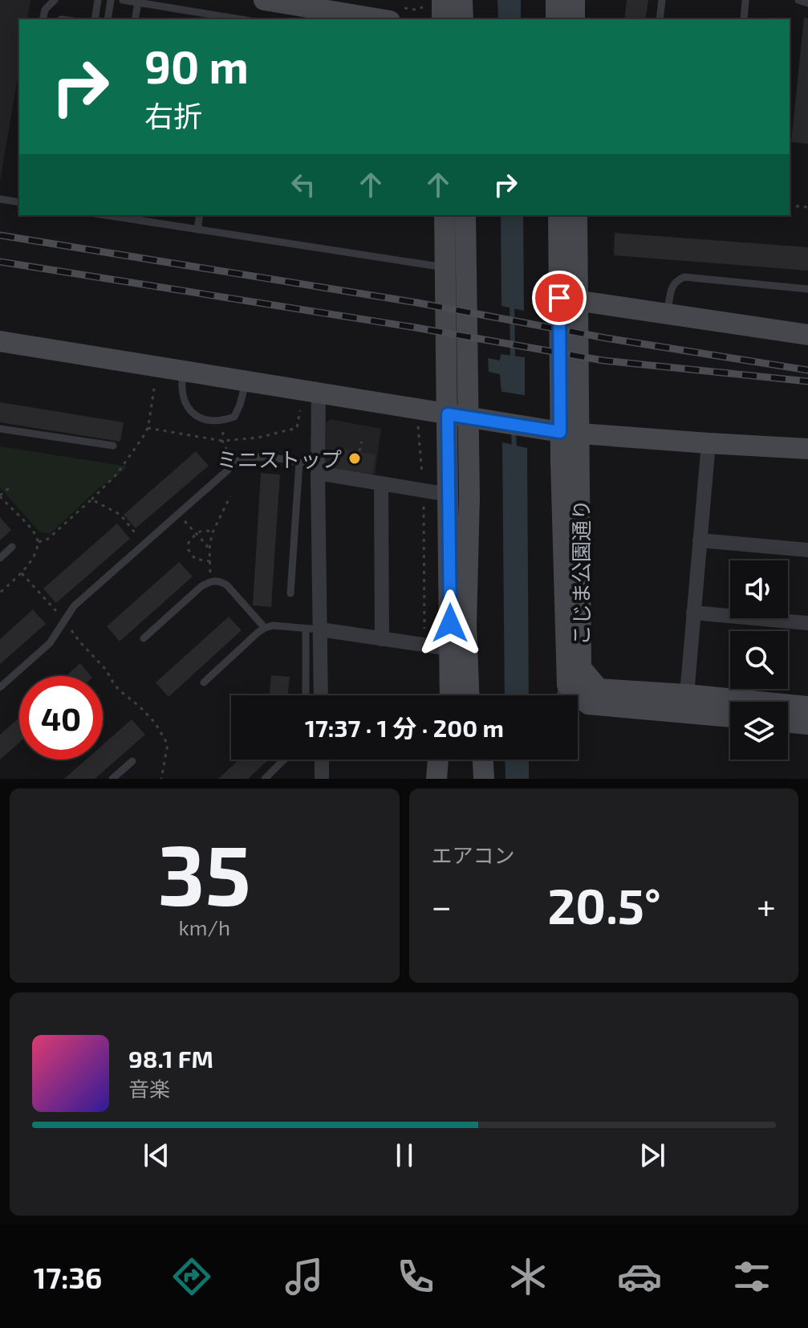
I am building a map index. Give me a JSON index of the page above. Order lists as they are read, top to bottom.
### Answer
{
  "streets": {
    "street": ["こじま公園通り"]
  },
  "places": ["ミニストップ"],
  "page": {
    "turn": ["90 m", "右折"],
    "limit": "40",
    "trip": "17:37 · 1 分 · 200 m",
    "tile": [
      ["35", "km/h"],
      "エアコン"
    ],
    "heat": ["−", "20.5°", "+"],
    "song": ["98.1 FM", "音楽"],
    "tabs": "17:36"
  }
}
